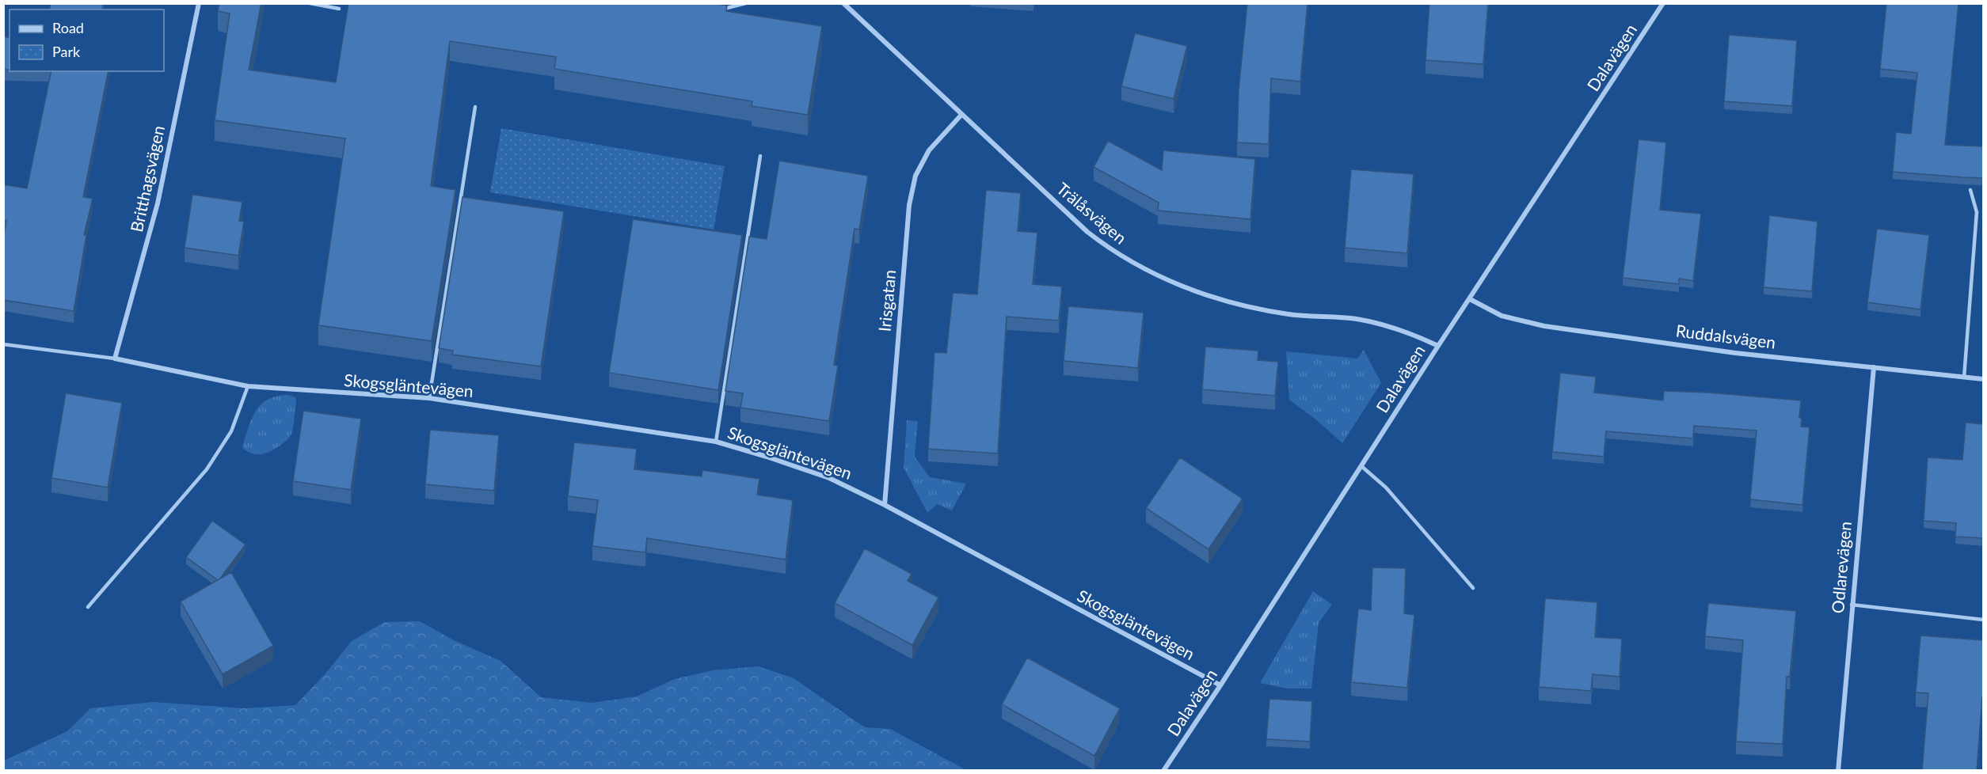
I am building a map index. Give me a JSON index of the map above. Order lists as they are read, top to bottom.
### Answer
{
  "streets": {
    "street": [
      "Dalavägen",
      "Britthagsvägen",
      "Trälåsvägen",
      "Irisgatan",
      "Ruddalsvägen",
      "Skogsgläntevägen",
      "Odlarevägen"
    ]
  },
  "crossings": [
    ["Dalavägen", "Trälåsvägen"],
    ["Dalavägen", "Ruddalsvägen"],
    ["Dalavägen", "Skogsgläntevägen"],
    ["Britthagsvägen", "Skogsgläntevägen"],
    ["Trälåsvägen", "Irisgatan"],
    ["Irisgatan", "Skogsgläntevägen"],
    ["Ruddalsvägen", "Odlarevägen"]
  ],
  "legend": ["Road", "Park"]
}
